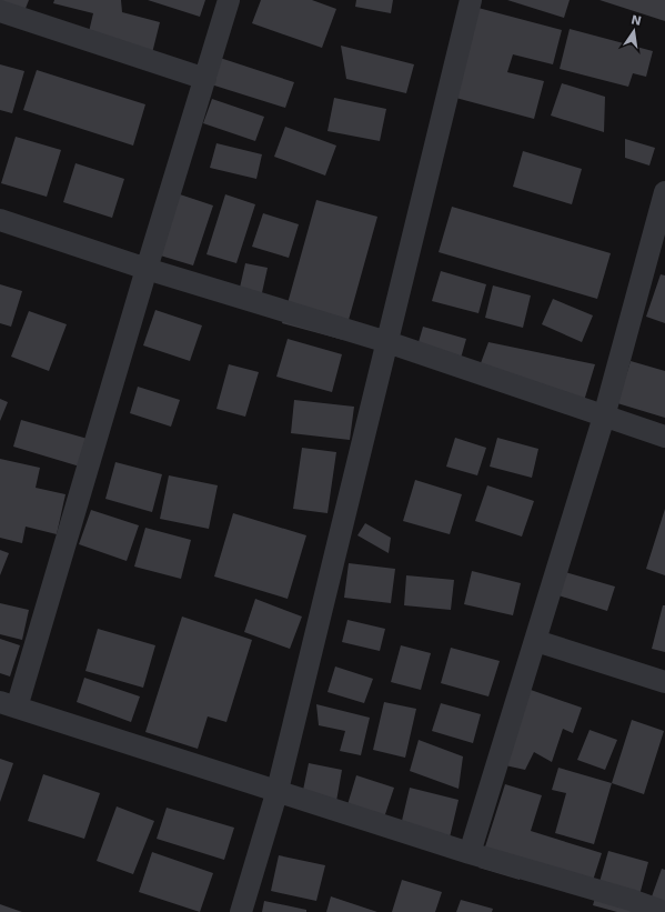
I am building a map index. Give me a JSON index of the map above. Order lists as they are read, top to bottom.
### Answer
{
  "north": "top"
}
